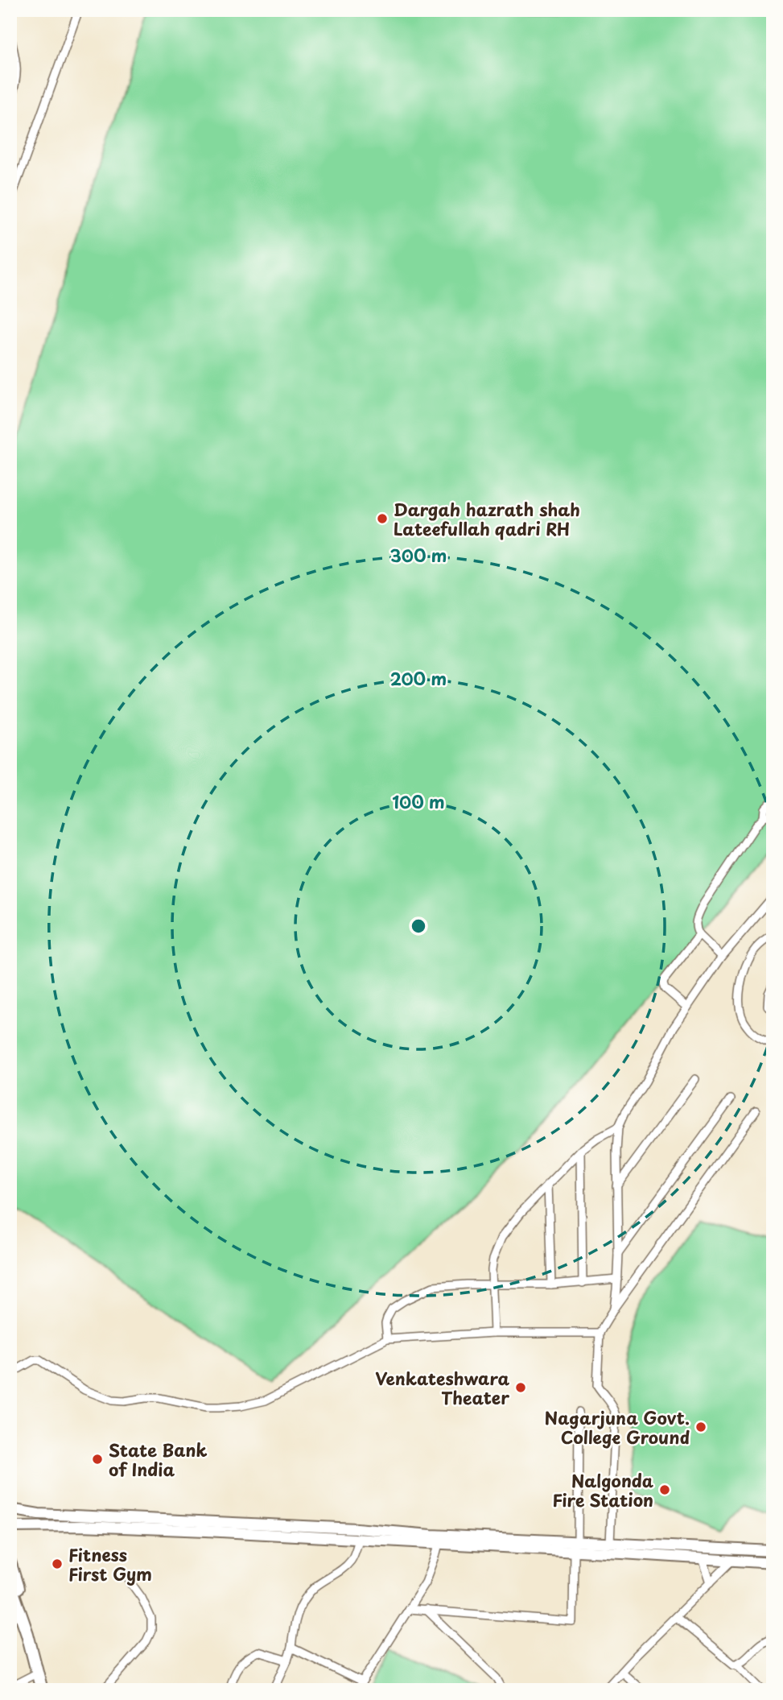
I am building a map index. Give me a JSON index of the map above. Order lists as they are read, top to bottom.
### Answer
{
  "places": [
    "Dargah hazrath shah Lateefullah qadri RH",
    "Venkateshwara Theater",
    "Nagarjuna Govt. College Ground",
    "State Bank of India",
    "Nalgonda Fire Station",
    "Fitness First Gym"
  ],
  "rings": ["300 m", "200 m", "100 m"]
}
